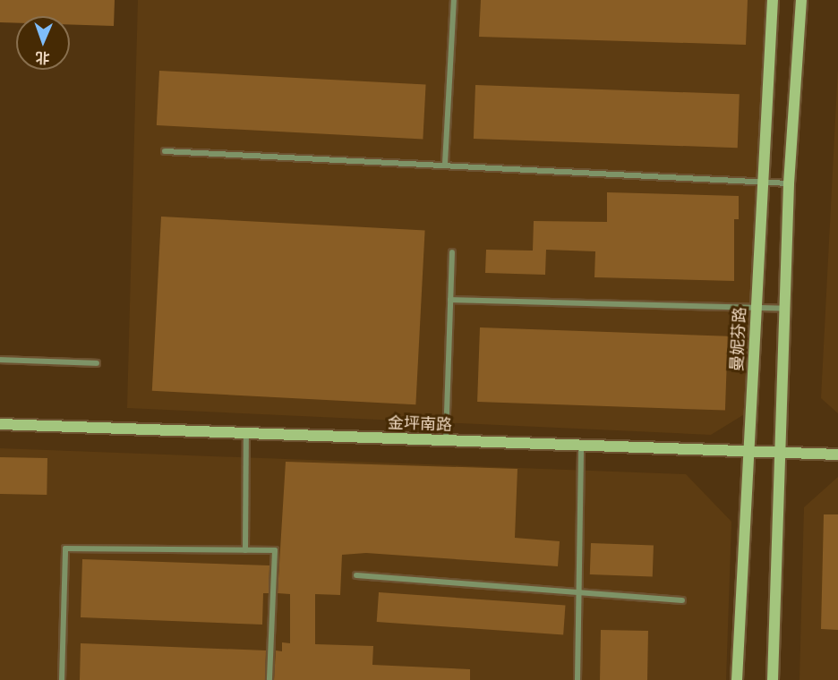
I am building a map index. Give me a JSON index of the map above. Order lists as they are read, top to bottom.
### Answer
{
  "streets": {
    "main road": ["曼妮芬路", "金坪南路"]
  },
  "crossings": [
    ["曼妮芬路", "金坪南路"]
  ],
  "north": "bottom"
}
